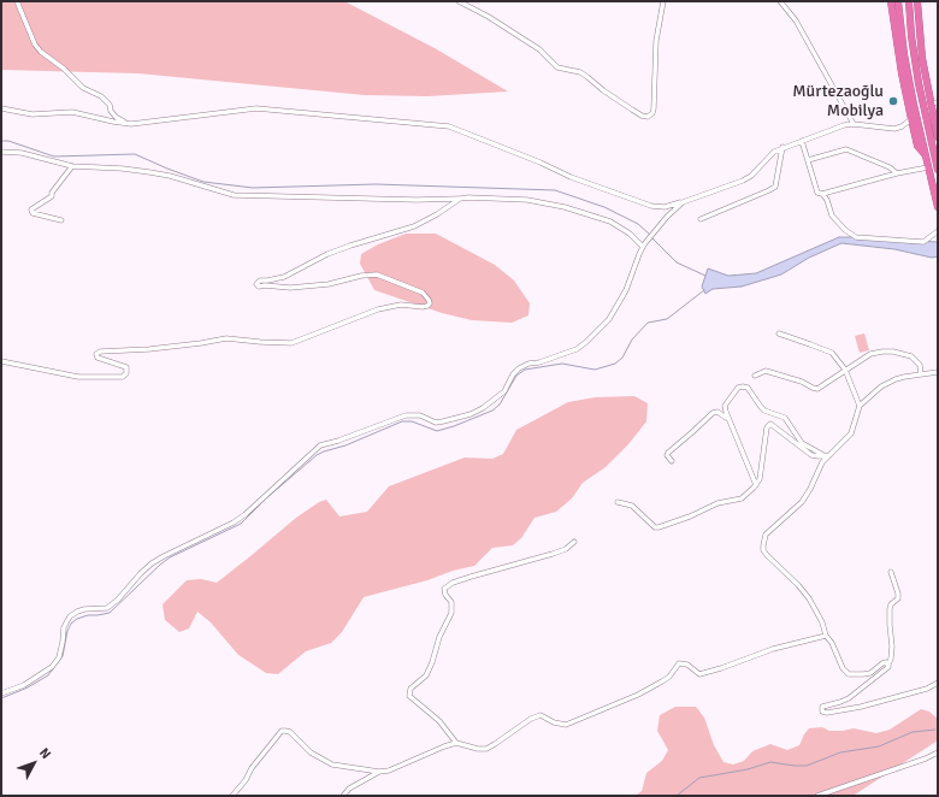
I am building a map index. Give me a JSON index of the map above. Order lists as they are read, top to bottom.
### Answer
{
  "places": ["Mürtezaoğlu Mobilya"],
  "north": "top right"
}
